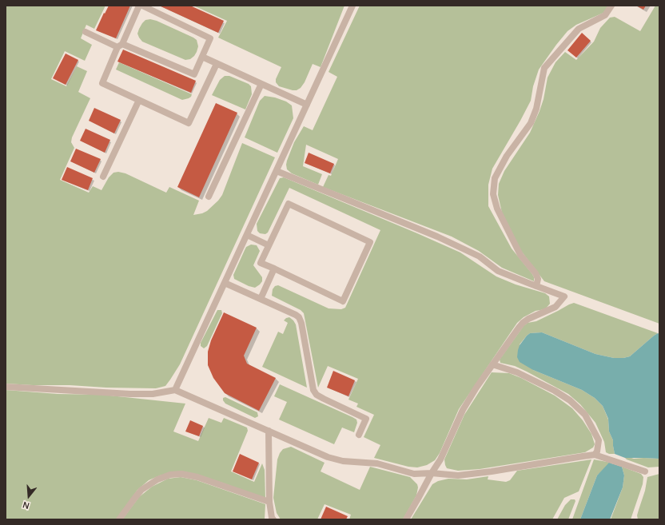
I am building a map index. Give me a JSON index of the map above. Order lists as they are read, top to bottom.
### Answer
{
  "north": "bottom"
}
